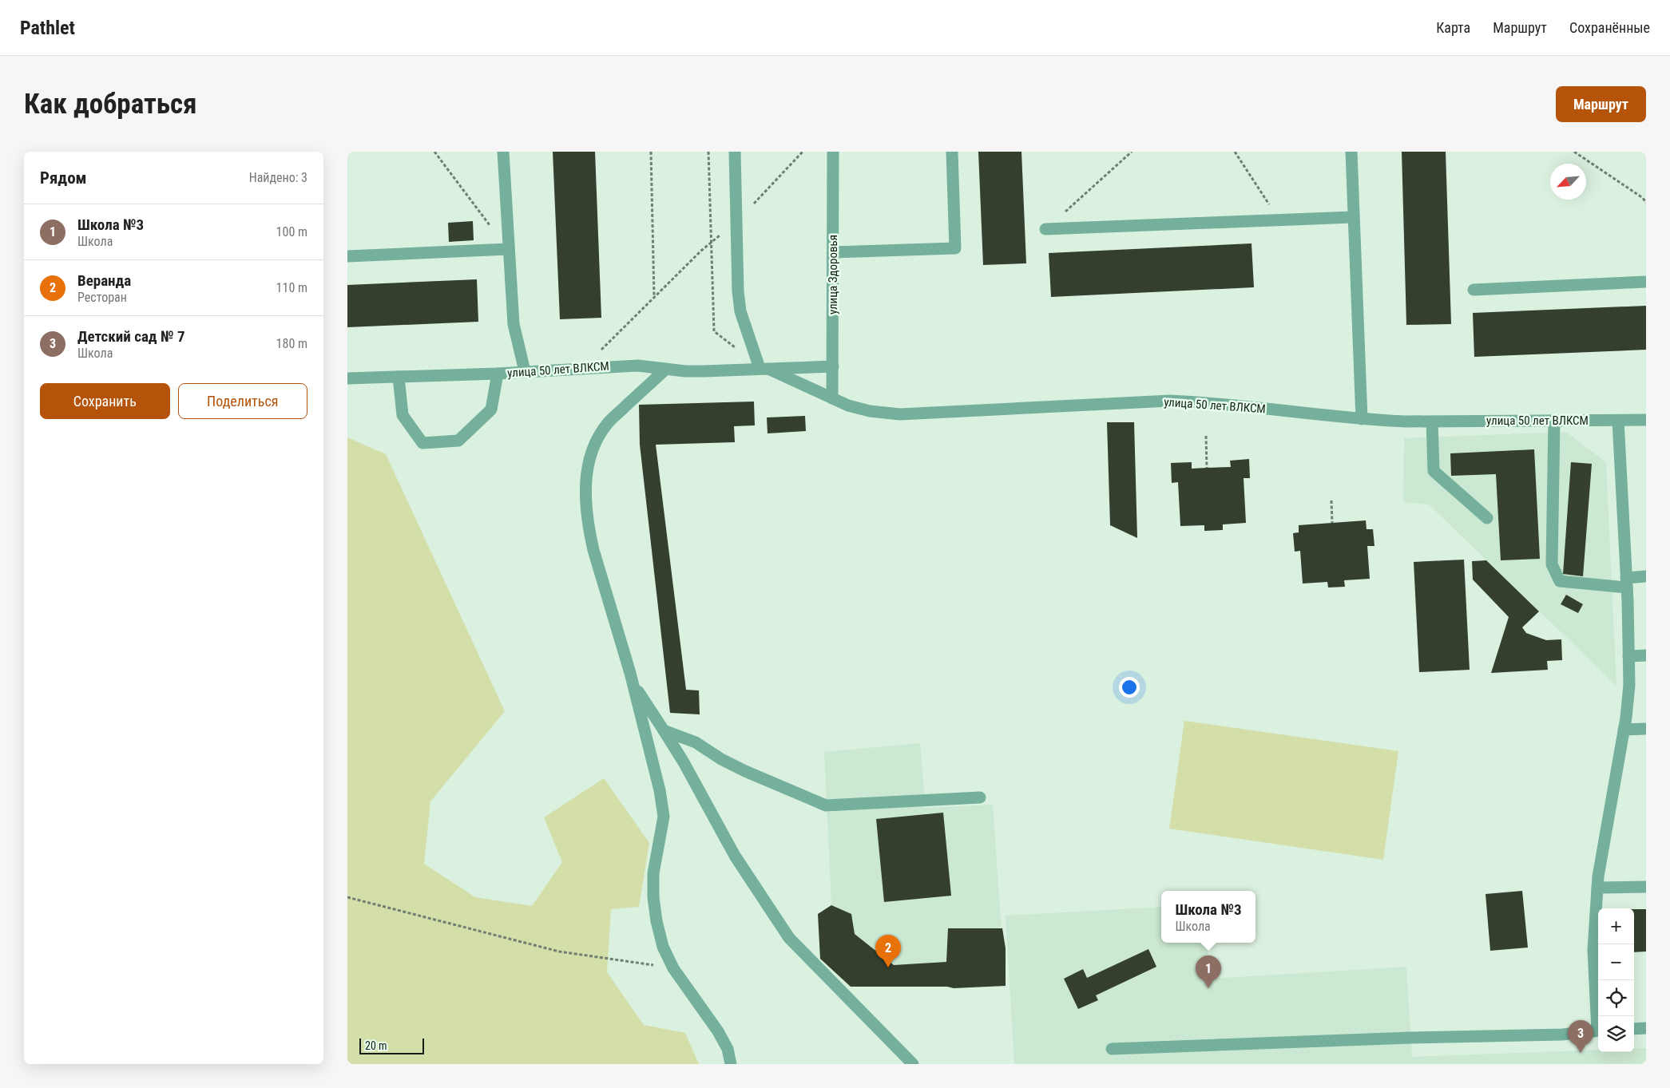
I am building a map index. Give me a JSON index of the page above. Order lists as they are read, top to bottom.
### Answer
{
  "streets": {
    "street": ["улица Здоровья", "улица 50 лет ВЛКСМ"]
  },
  "crossings": [
    ["улица Здоровья", "улица 50 лет ВЛКСМ"]
  ],
  "scale_bar": "20 m",
  "north": "bottom left",
  "page": {
    "header": "Pathlet",
    "nav": ["Карта", "Маршрут", "Сохранённые"],
    "buttons": [
      "Маршрут",
      ["Сохранить", "Поделиться"]
    ],
    "title": "Как добраться",
    "heading": ["Рядом", "Найдено: 3"],
    "list": [
      {
        "mark": "1",
        "name": "Школа №3",
        "note": "Школа",
        "value": "100 m"
      },
      {
        "mark": "2",
        "name": "Веранда",
        "note": "Ресторан",
        "value": "110 m"
      },
      {
        "mark": "3",
        "name": "Детский сад № 7",
        "note": "Школа",
        "value": "180 m"
      }
    ],
    "popup": ["Школа №3", "Школа"],
    "map_buttons": ["+", "−"],
    "pins": ["2", "1", "3"],
    "scale": "20 m"
  }
}
